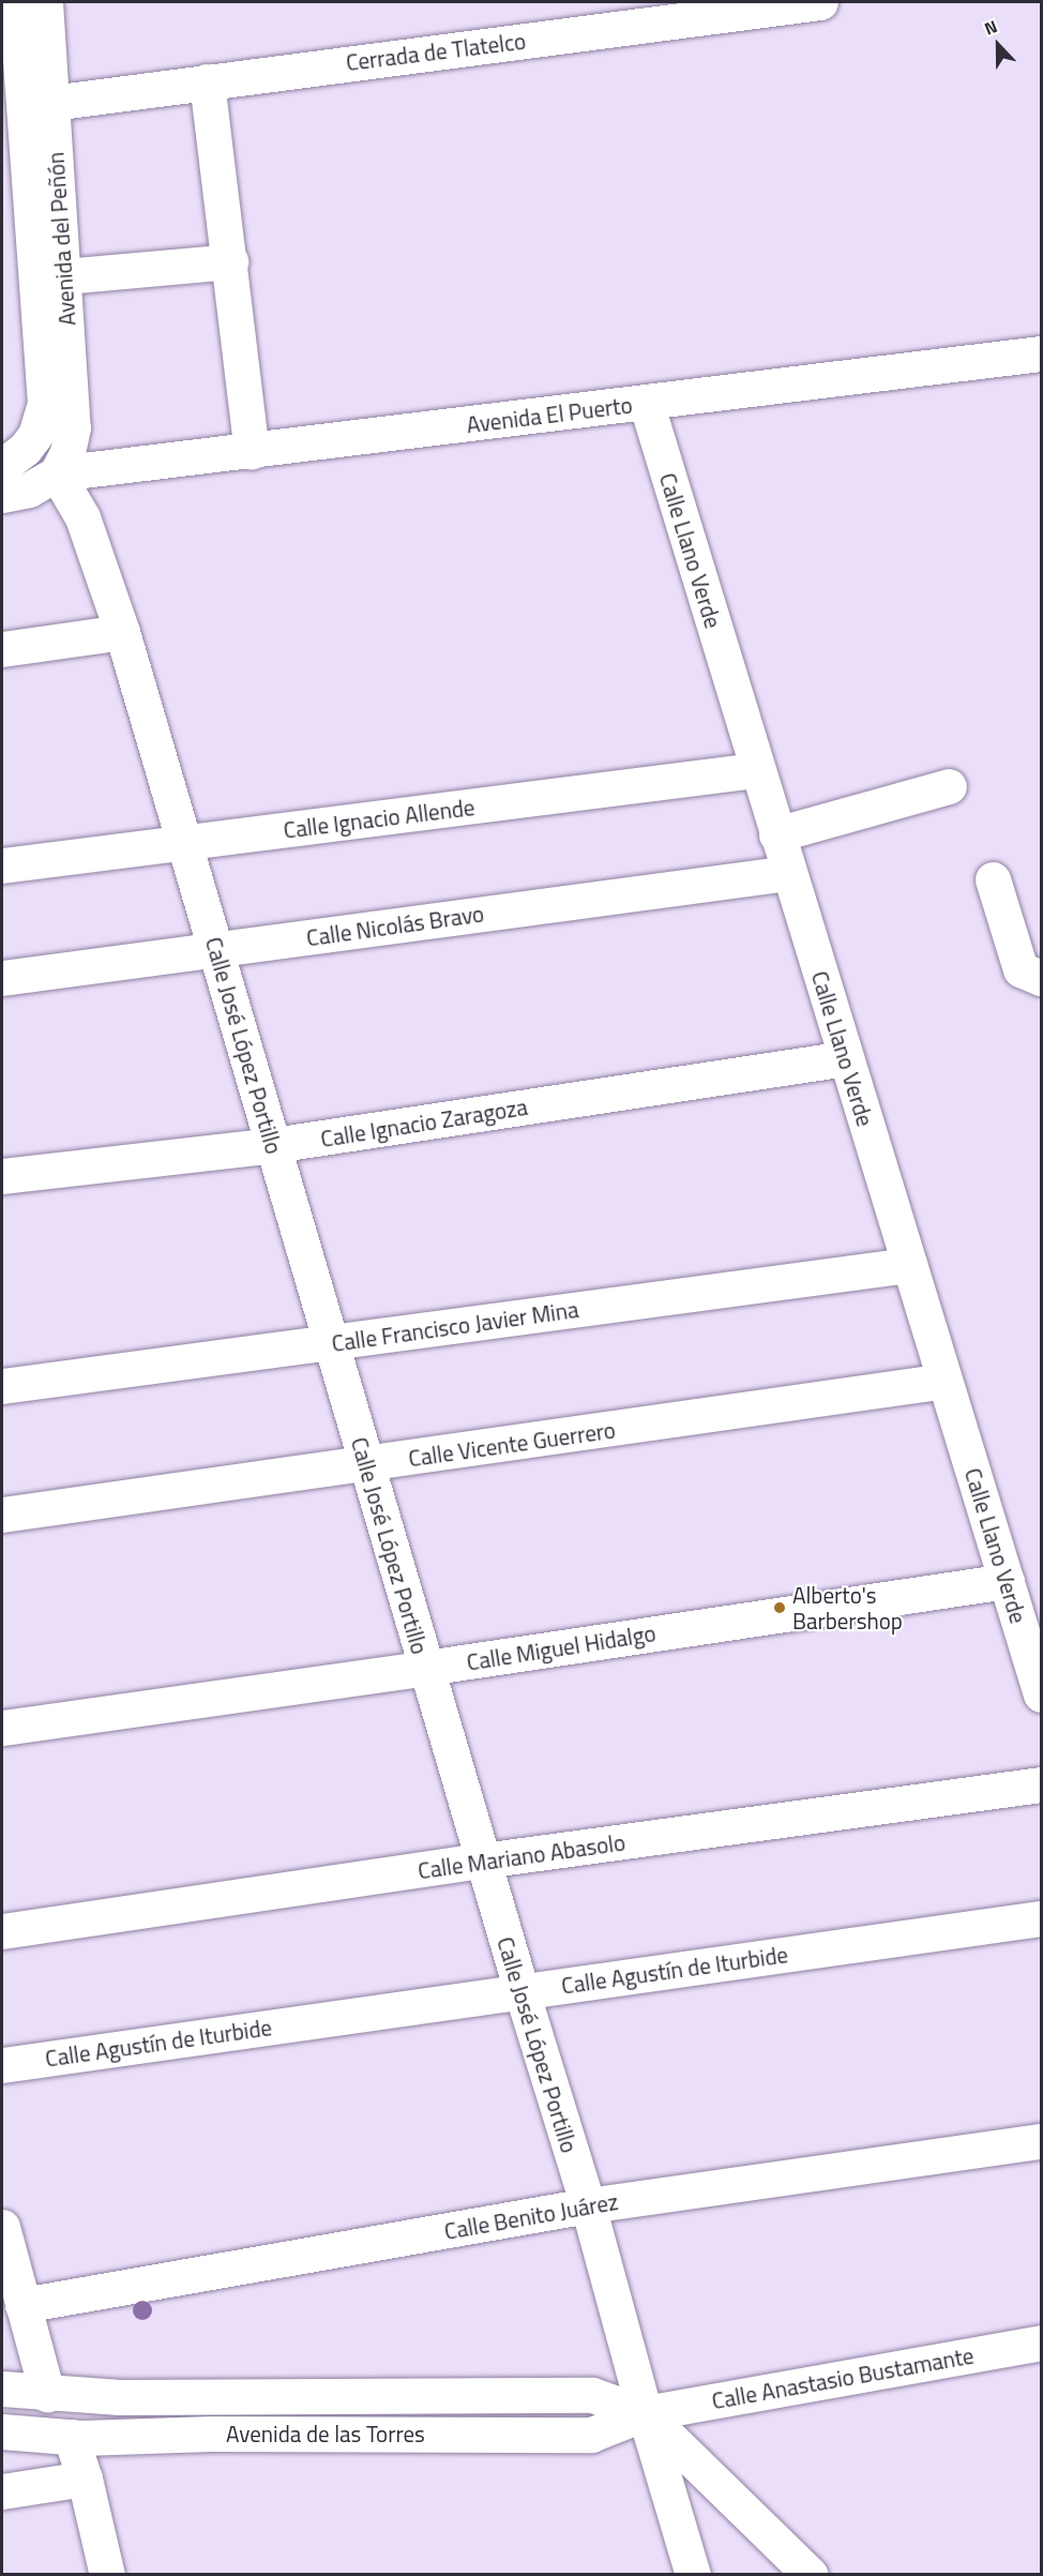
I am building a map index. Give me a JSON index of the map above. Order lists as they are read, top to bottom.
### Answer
{
  "streets": {
    "street": [
      "Cerrada de Tlatelco",
      "Avenida del Peñón",
      "Avenida El Puerto",
      "Calle Llano Verde",
      "Calle Ignacio Allende",
      "Calle Nicolás Bravo",
      "Calle José López Portillo",
      "Calle Ignacio Zaragoza",
      "Calle Francisco Javier Mina",
      "Calle Vicente Guerrero",
      "Calle Miguel Hidalgo",
      "Calle Mariano Abasolo",
      "Calle Agustín de Iturbide",
      "Calle Benito Juárez",
      "Calle Anastasio Bustamante",
      "Avenida de las Torres"
    ]
  },
  "crossings": [
    ["Cerrada de Tlatelco", "Avenida del Peñón"],
    ["Avenida del Peñón", "Avenida El Puerto"],
    ["Avenida del Peñón", "Calle José López Portillo"],
    ["Avenida El Puerto", "Calle Llano Verde"],
    ["Avenida El Puerto", "Calle José López Portillo"],
    ["Calle Llano Verde", "Calle Ignacio Allende"],
    ["Calle Llano Verde", "Calle Nicolás Bravo"],
    ["Calle Llano Verde", "Calle Ignacio Zaragoza"],
    ["Calle Llano Verde", "Calle Francisco Javier Mina"],
    ["Calle Llano Verde", "Calle Vicente Guerrero"],
    ["Calle Llano Verde", "Calle Miguel Hidalgo"],
    ["Calle Ignacio Allende", "Calle José López Portillo"],
    ["Calle Nicolás Bravo", "Calle José López Portillo"],
    ["Calle José López Portillo", "Calle Ignacio Zaragoza"],
    ["Calle José López Portillo", "Calle Francisco Javier Mina"],
    ["Calle José López Portillo", "Calle Vicente Guerrero"],
    ["Calle José López Portillo", "Calle Miguel Hidalgo"],
    ["Calle José López Portillo", "Calle Mariano Abasolo"],
    ["Calle José López Portillo", "Calle Agustín de Iturbide"],
    ["Calle José López Portillo", "Calle Benito Juárez"],
    ["Calle José López Portillo", "Calle Anastasio Bustamante"],
    ["Calle José López Portillo", "Avenida de las Torres"],
    ["Calle Anastasio Bustamante", "Avenida de las Torres"]
  ],
  "places": ["Alberto's Barbershop"],
  "north": "top"
}
